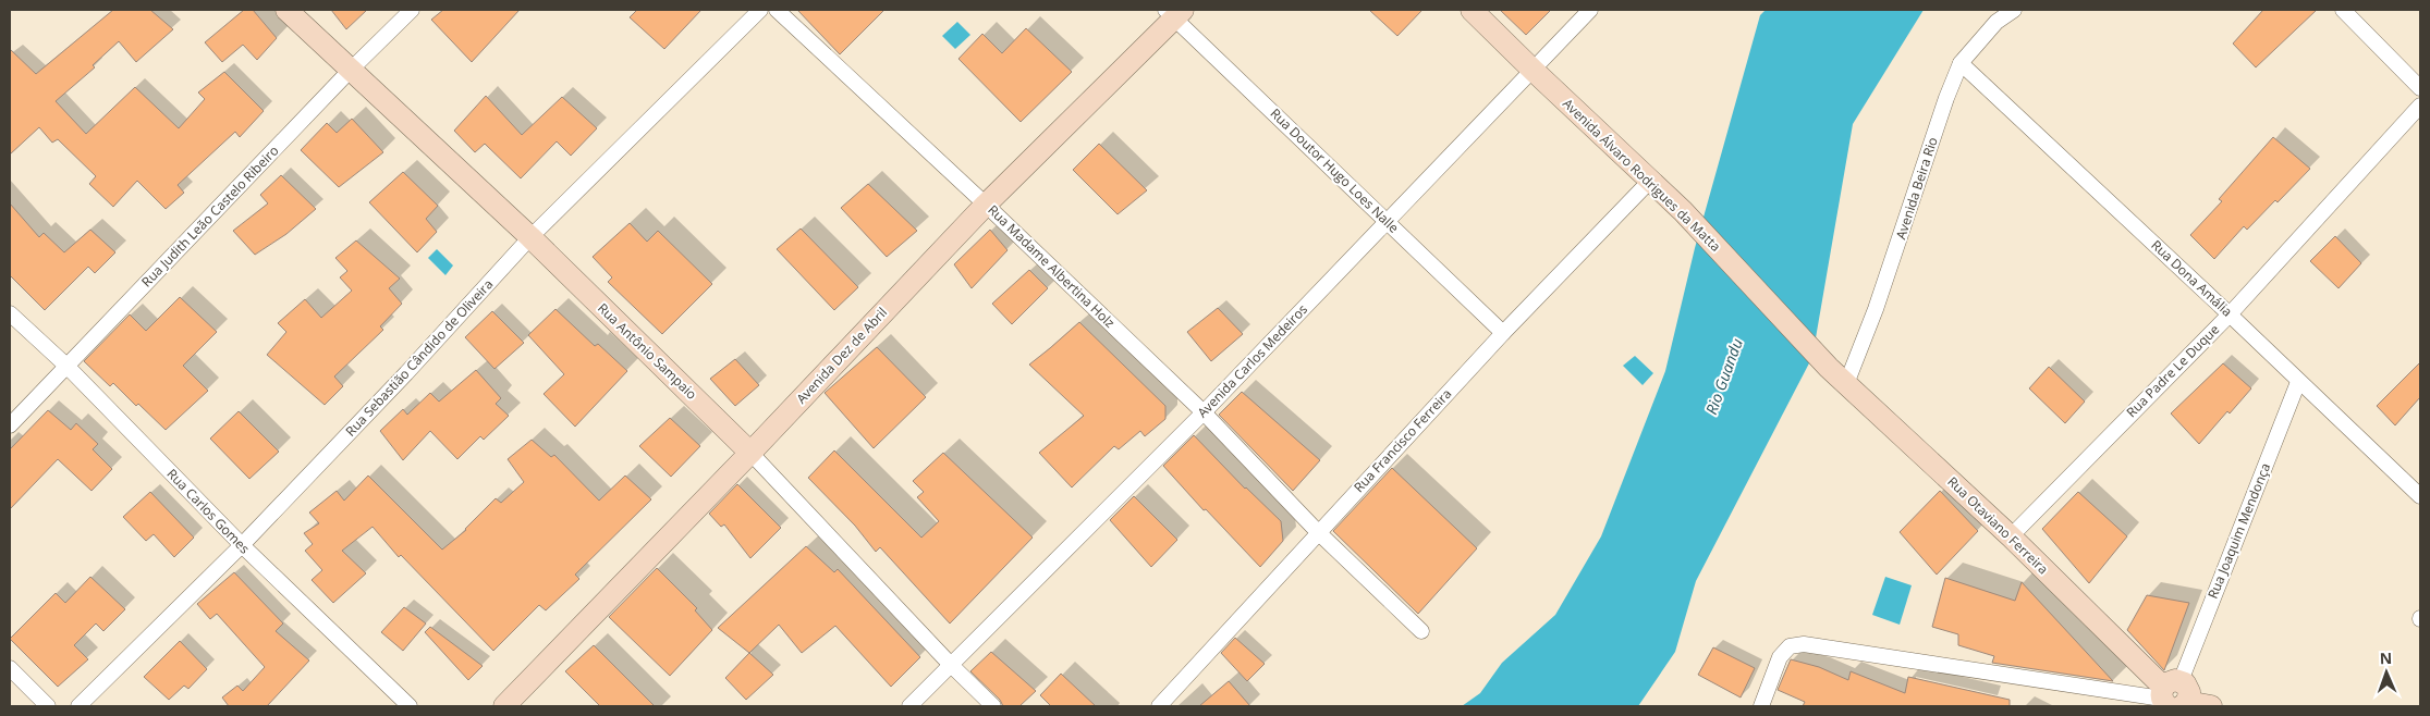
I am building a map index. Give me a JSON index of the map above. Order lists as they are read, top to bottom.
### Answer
{
  "streets": {
    "street": [
      "Rua Doutor Hugo Loes Nalle",
      "Avenida Álvaro Rodrigues da Matta",
      "Avenida Beira Rio",
      "Rua Judith Leão Castelo Ribeiro",
      "Rua Madame Albertina Holz",
      "Rua Dona Amália",
      "Rua Antônio Sampaio",
      "Avenida Dez de Abril",
      "Rua Sebastião Cândido de Oliveira",
      "Avenida Carlos Medeiros",
      "Rua Padre Le Duque",
      "Rua Francisco Ferreira",
      "Rua Carlos Gomes",
      "Rua Otaviano Ferreira",
      "Rua Joaquim Mendonça"
    ]
  },
  "crossings": [
    ["Rua Doutor Hugo Loes Nalle", "Avenida Dez de Abril"],
    ["Rua Doutor Hugo Loes Nalle", "Avenida Carlos Medeiros"],
    ["Rua Doutor Hugo Loes Nalle", "Rua Francisco Ferreira"],
    ["Avenida Álvaro Rodrigues da Matta", "Avenida Carlos Medeiros"],
    ["Avenida Álvaro Rodrigues da Matta", "Rua Francisco Ferreira"],
    ["Avenida Álvaro Rodrigues da Matta", "Rua Otaviano Ferreira"],
    ["Avenida Beira Rio", "Rua Dona Amália"],
    ["Avenida Beira Rio", "Rua Otaviano Ferreira"],
    ["Rua Judith Leão Castelo Ribeiro", "Rua Antônio Sampaio"],
    ["Rua Judith Leão Castelo Ribeiro", "Rua Carlos Gomes"],
    ["Rua Madame Albertina Holz", "Avenida Dez de Abril"],
    ["Rua Madame Albertina Holz", "Avenida Carlos Medeiros"],
    ["Rua Madame Albertina Holz", "Rua Francisco Ferreira"],
    ["Rua Dona Amália", "Rua Padre Le Duque"],
    ["Rua Dona Amália", "Rua Joaquim Mendonça"],
    ["Rua Antônio Sampaio", "Avenida Dez de Abril"],
    ["Rua Antônio Sampaio", "Rua Sebastião Cândido de Oliveira"],
    ["Rua Antônio Sampaio", "Avenida Carlos Medeiros"],
    ["Rua Sebastião Cândido de Oliveira", "Rua Carlos Gomes"],
    ["Rua Padre Le Duque", "Rua Otaviano Ferreira"],
    ["Rua Otaviano Ferreira", "Rua Joaquim Mendonça"]
  ],
  "water": ["Rio Guandu"],
  "north": "top"
}
